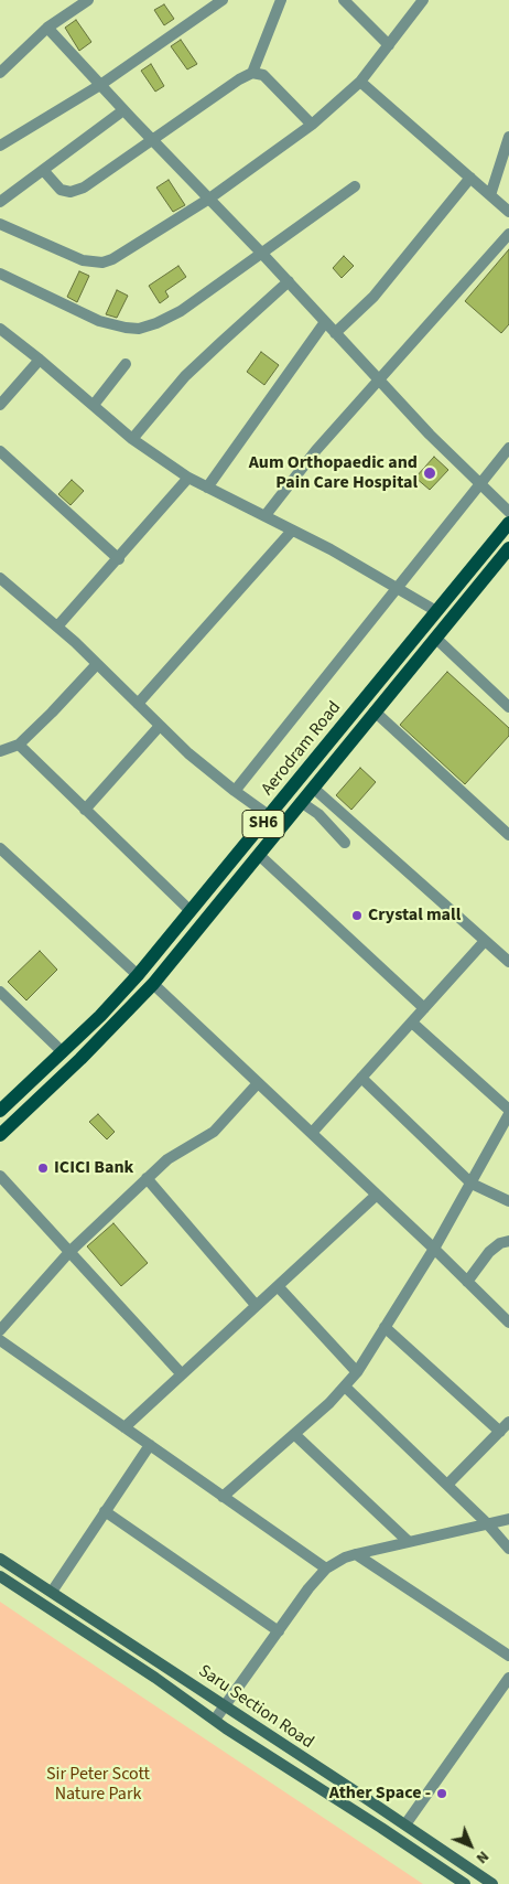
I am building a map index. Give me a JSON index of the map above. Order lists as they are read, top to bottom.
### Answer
{
  "streets": {
    "main road": ["Aerodram Road", "SH6"],
    "street": ["Saru Section Road"]
  },
  "parks": ["Sir Peter Scott Nature Park"],
  "places": [
    "Aum Orthopaedic and Pain Care Hospital",
    "Crystal mall",
    "ICICI Bank",
    "Ather Space -"
  ],
  "north": "bottom right"
}
